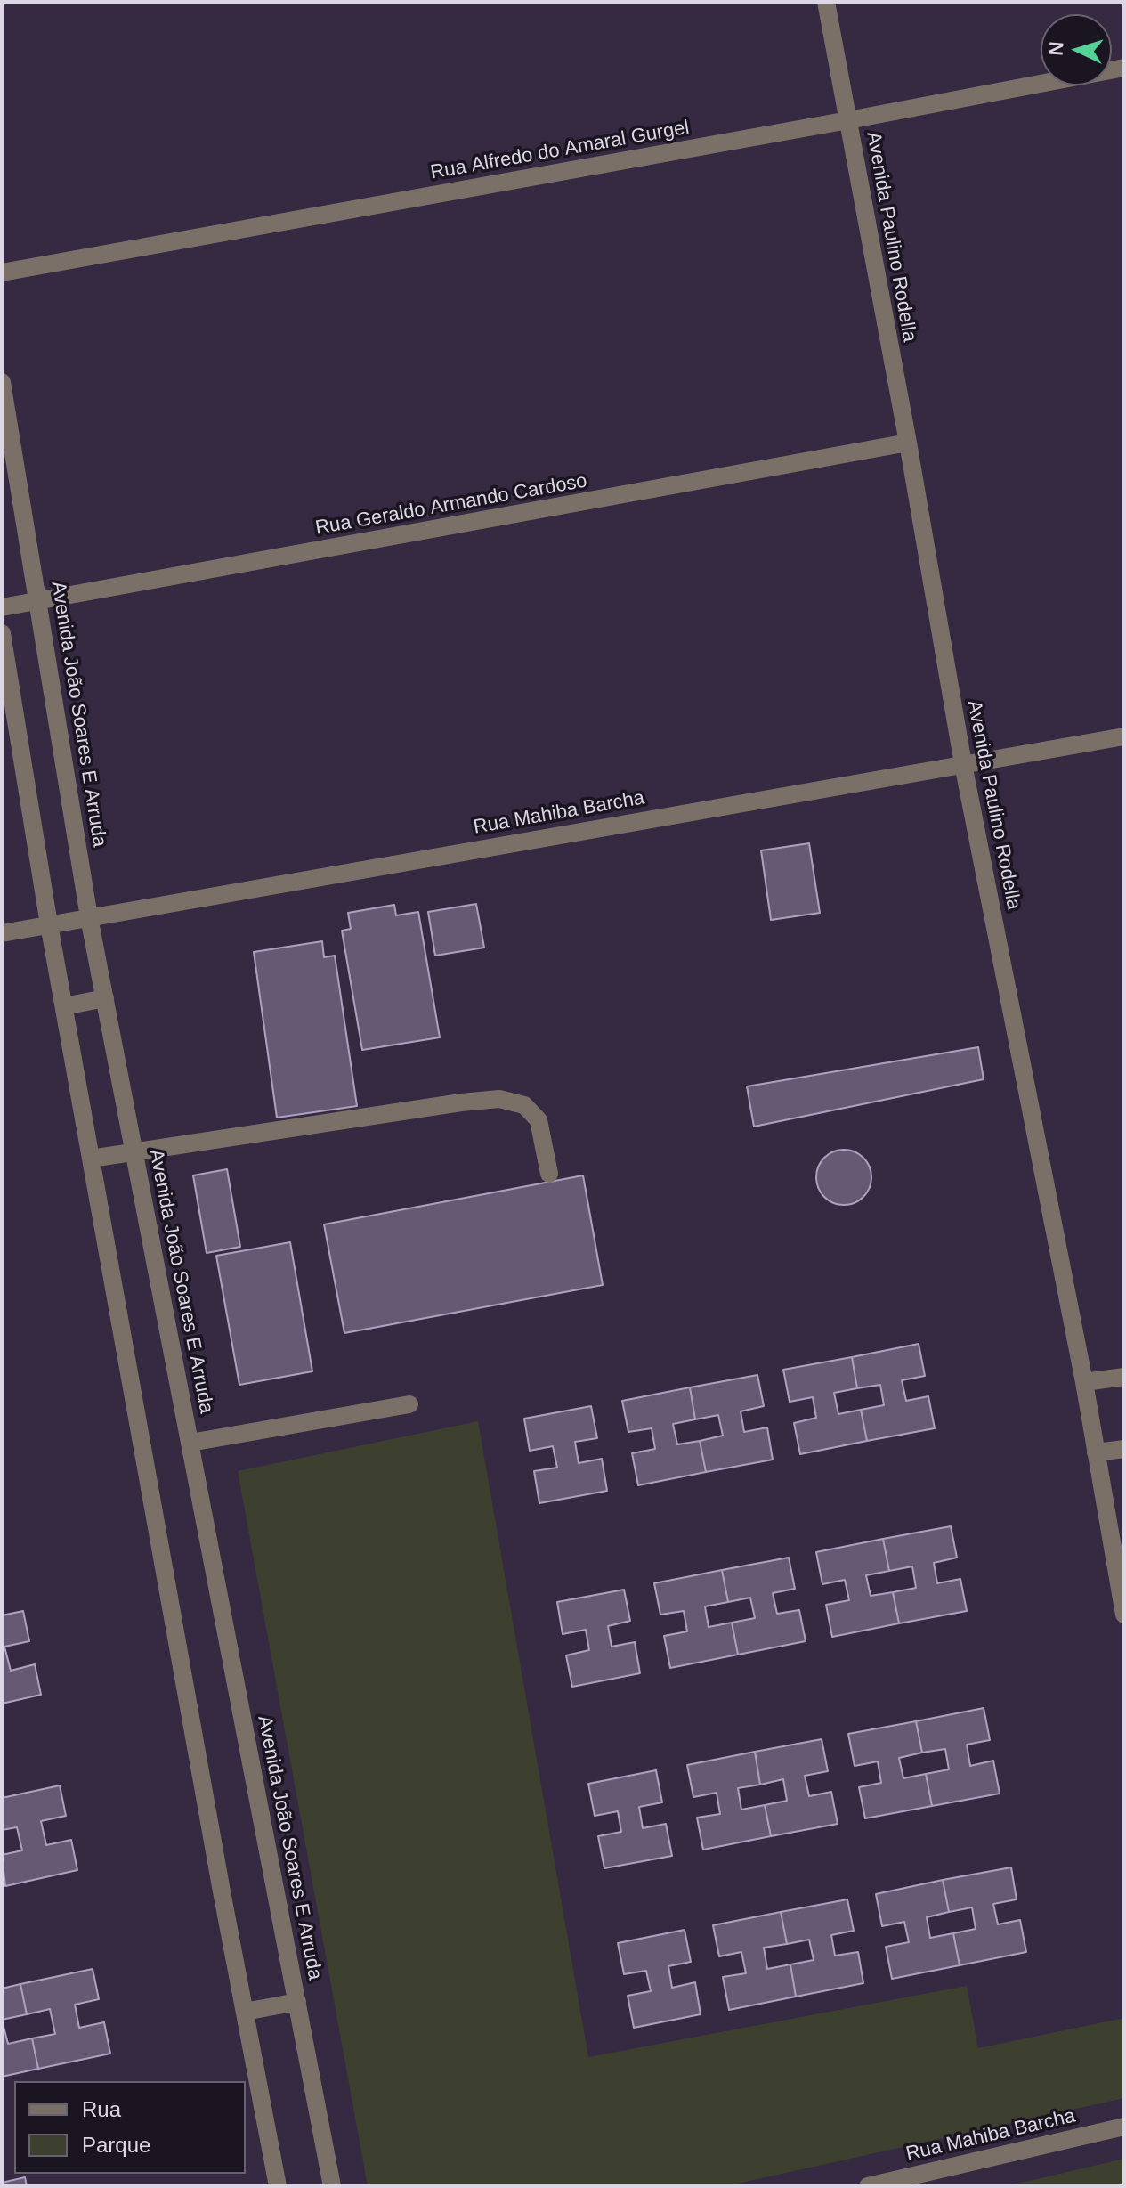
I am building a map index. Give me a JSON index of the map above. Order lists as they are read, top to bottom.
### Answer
{
  "streets": {
    "street": [
      "Rua Alfredo do Amaral Gurgel",
      "Avenida Paulino Rodella",
      "Rua Geraldo Armando Cardoso",
      "Avenida João Soares E Arruda",
      "Rua Mahiba Barcha"
    ]
  },
  "crossings": [
    ["Rua Alfredo do Amaral Gurgel", "Avenida Paulino Rodella"],
    ["Avenida Paulino Rodella", "Rua Geraldo Armando Cardoso"],
    ["Avenida Paulino Rodella", "Rua Mahiba Barcha"],
    ["Rua Geraldo Armando Cardoso", "Avenida João Soares E Arruda"],
    ["Avenida João Soares E Arruda", "Rua Mahiba Barcha"]
  ],
  "legend": ["Rua", "Parque"],
  "north": "left"
}
